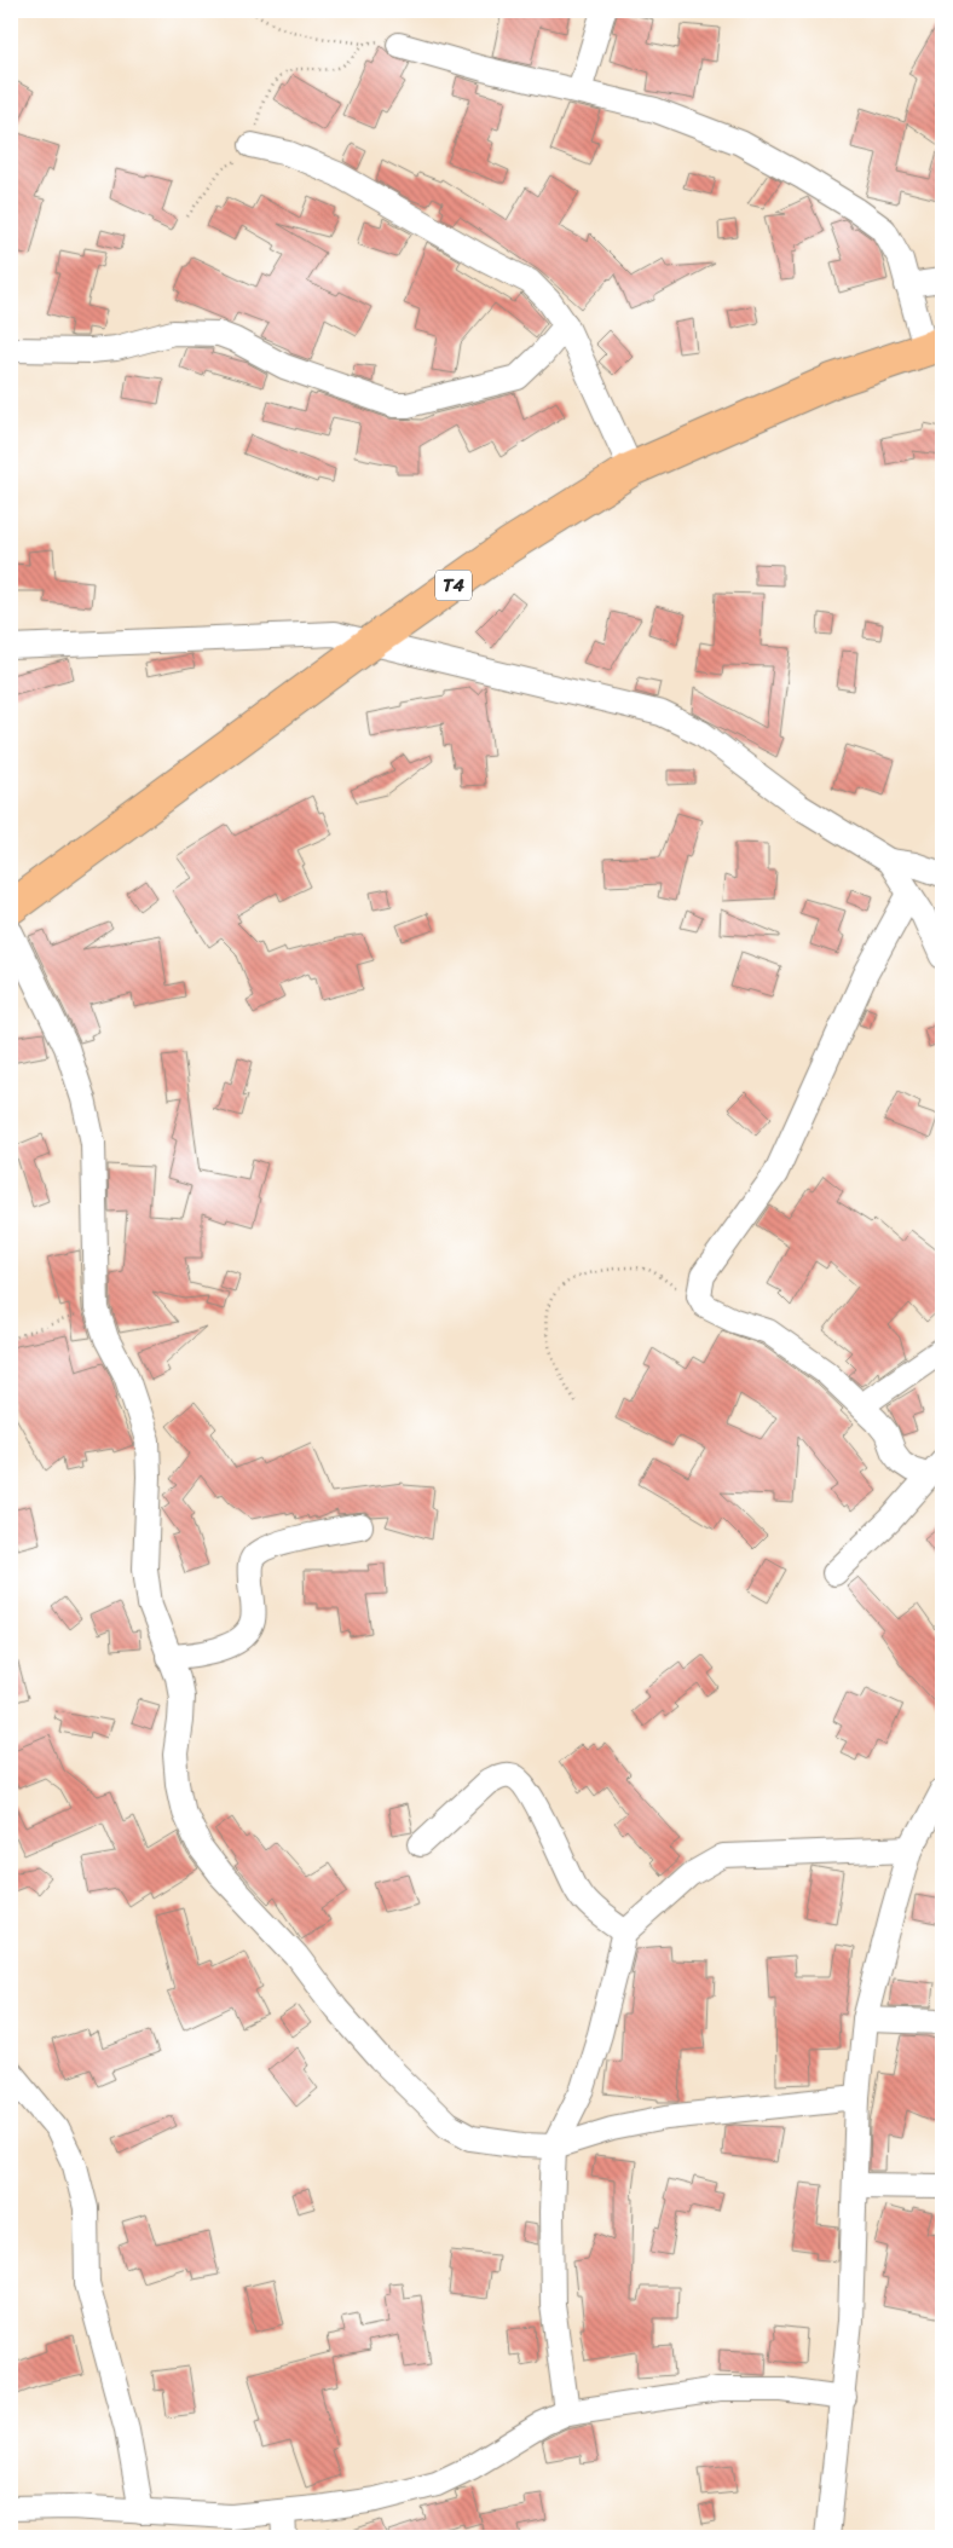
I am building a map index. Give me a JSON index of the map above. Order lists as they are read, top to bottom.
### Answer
{
  "streets": {
    "highway": ["T4"]
  }
}
